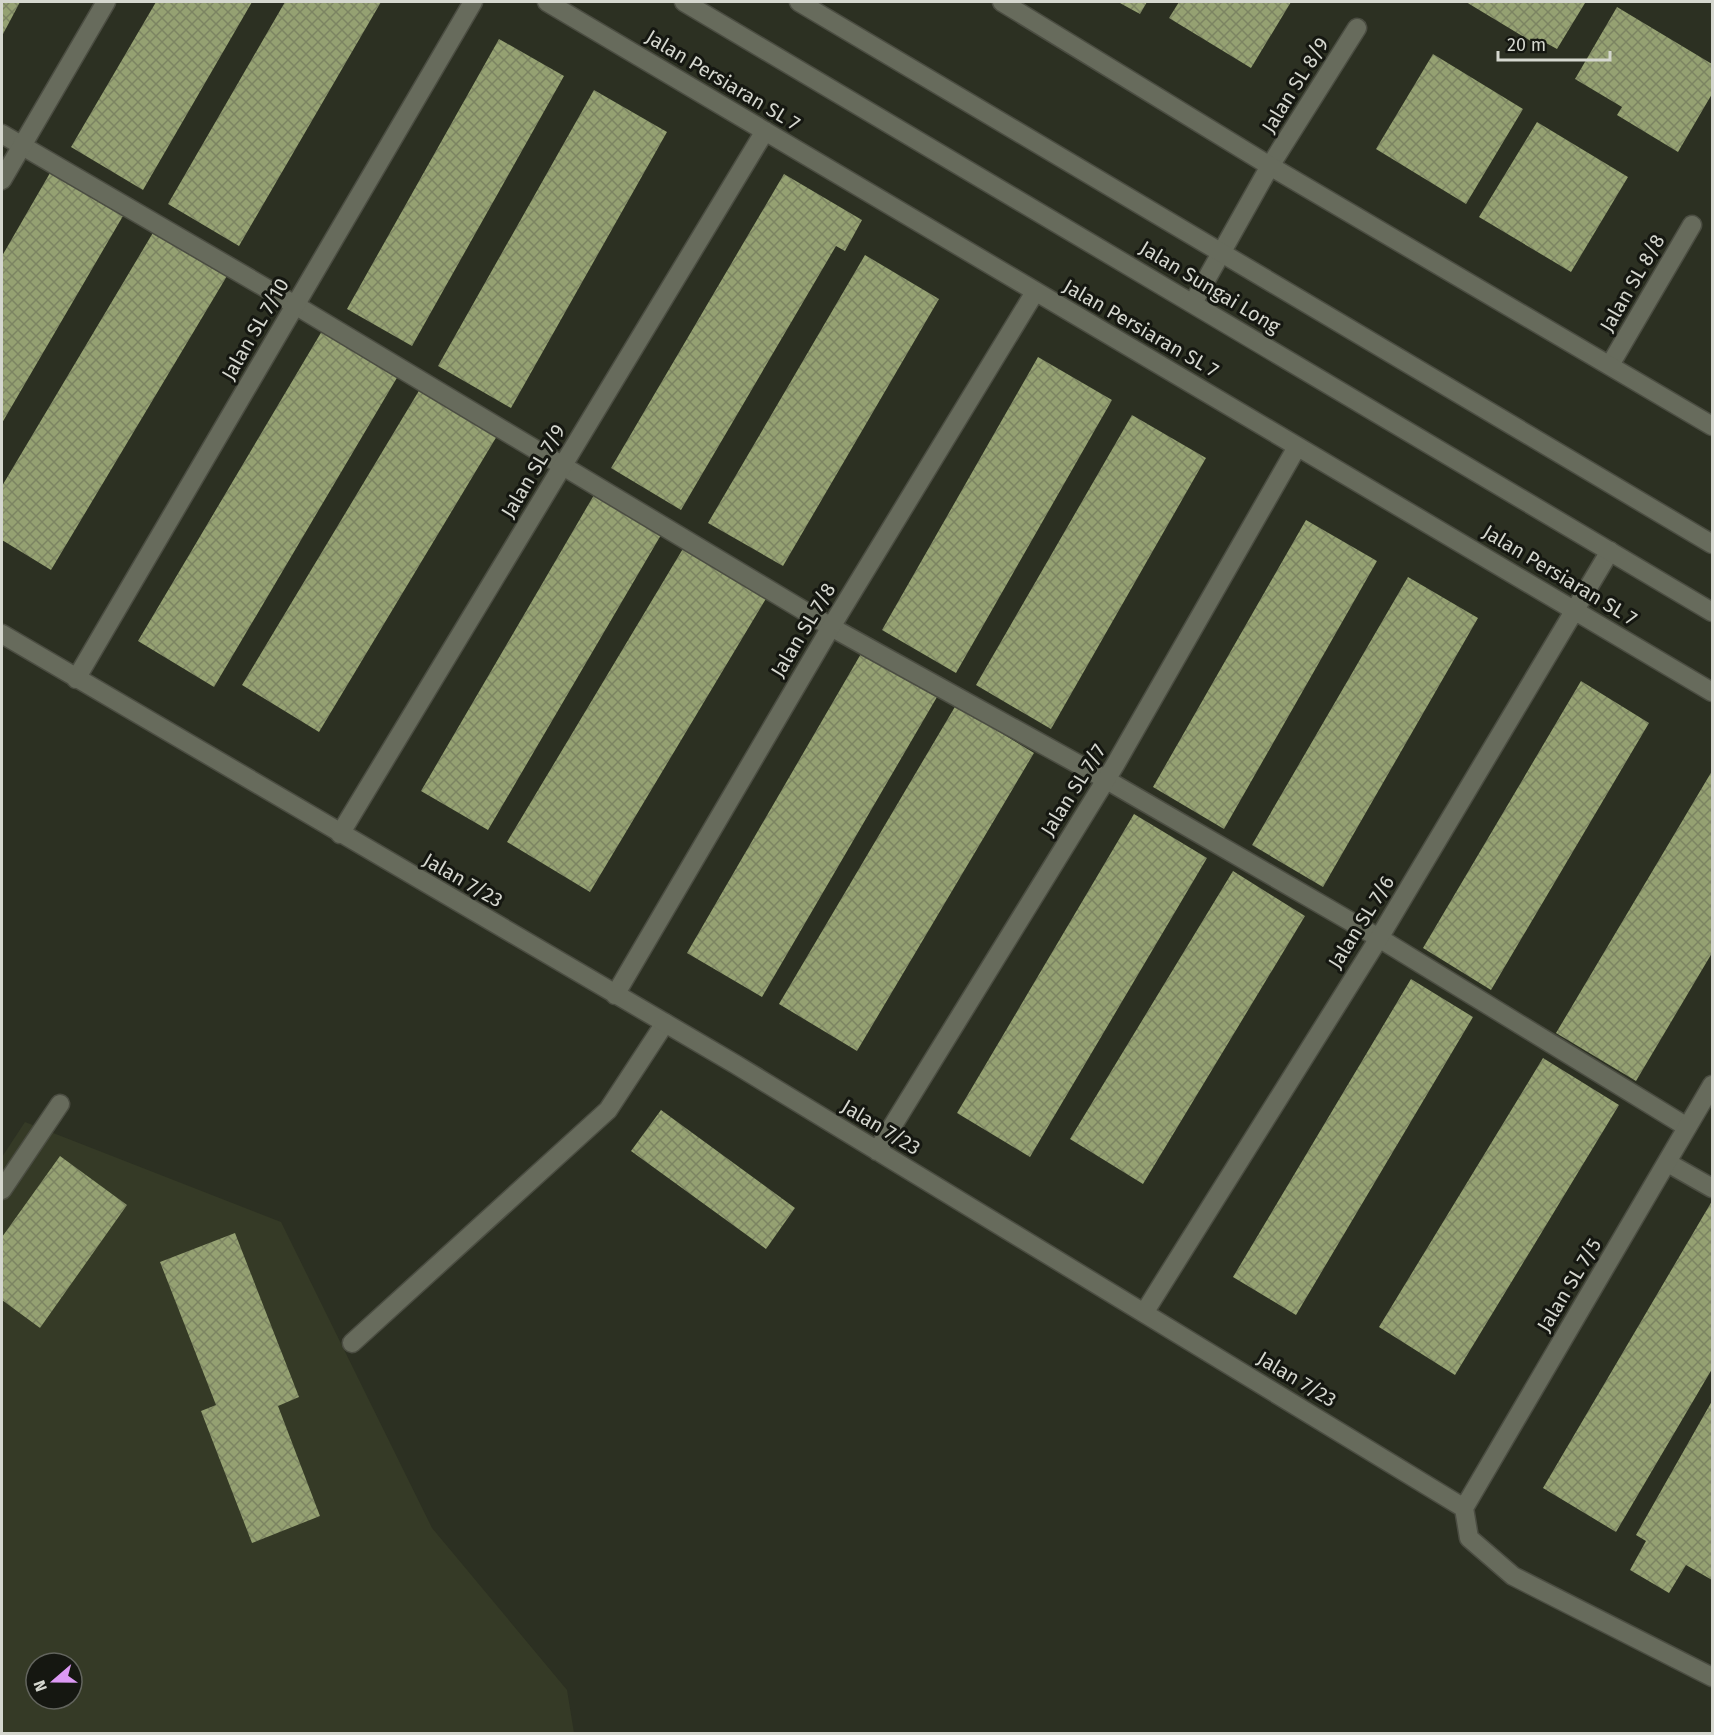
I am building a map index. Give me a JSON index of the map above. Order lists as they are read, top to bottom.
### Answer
{
  "streets": {
    "street": [
      "Jalan Persiaran SL 7",
      "Jalan SL 8/9",
      "Jalan SL 8/8",
      "Jalan Sungai Long",
      "Jalan SL 7/10",
      "Jalan SL 7/9",
      "Jalan SL 7/8",
      "Jalan SL 7/7",
      "Jalan 7/23",
      "Jalan SL 7/6",
      "Jalan SL 7/5"
    ]
  },
  "crossings": [
    ["Jalan Persiaran SL 7", "Jalan SL 7/9"],
    ["Jalan Persiaran SL 7", "Jalan SL 7/8"],
    ["Jalan Persiaran SL 7", "Jalan SL 7/7"],
    ["Jalan Persiaran SL 7", "Jalan SL 7/6"],
    ["Jalan SL 8/9", "Jalan Sungai Long"],
    ["Jalan Sungai Long", "Jalan SL 7/6"],
    ["Jalan SL 7/10", "Jalan 7/23"],
    ["Jalan SL 7/9", "Jalan 7/23"],
    ["Jalan SL 7/8", "Jalan 7/23"],
    ["Jalan SL 7/7", "Jalan 7/23"],
    ["Jalan 7/23", "Jalan SL 7/6"],
    ["Jalan 7/23", "Jalan SL 7/5"]
  ],
  "scale_bar": "20 m",
  "north": "left"
}
